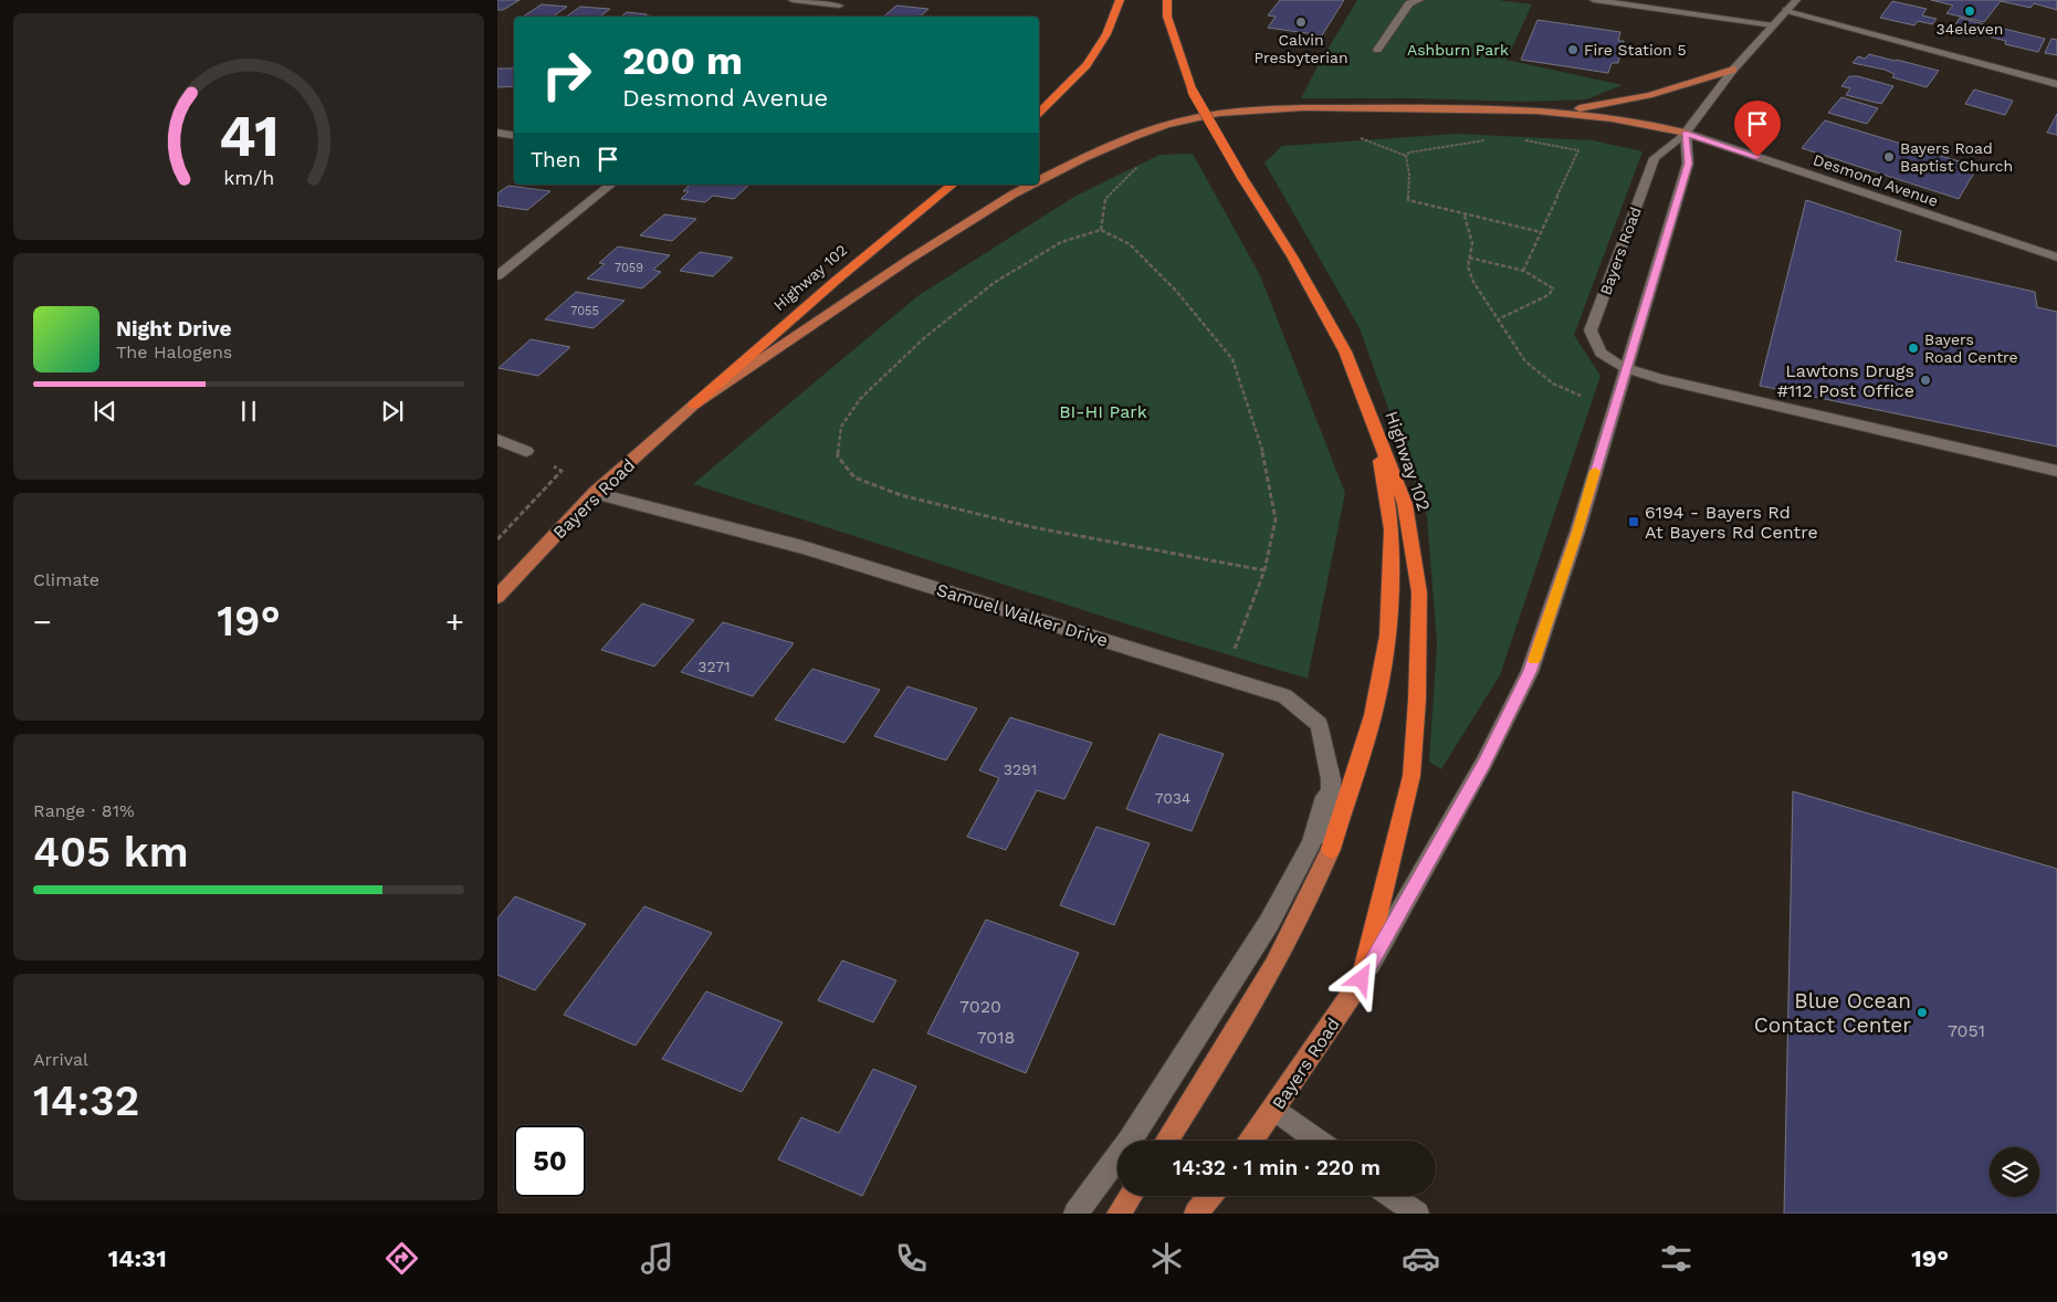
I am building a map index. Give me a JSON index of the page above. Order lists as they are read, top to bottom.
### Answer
{
  "streets": {
    "highway": ["Highway 102"],
    "main road": ["Bayers Road"],
    "street": ["Desmond Avenue", "Samuel Walker Drive"]
  },
  "crossings": [
    ["Desmond Avenue", "Bayers Road"],
    ["Bayers Road", "Highway 102"],
    ["Bayers Road", "Samuel Walker Drive"]
  ],
  "parks": ["Ashburn Park", "BI-HI Park"],
  "places": {
    "other": [
      "34eleven",
      "Calvin Presbyterian",
      "Fire Station 5",
      "Bayers Road Baptist Church",
      "Bayers Road Centre",
      "Lawtons Drugs #112 Post Office",
      "Blue Ocean Contact Center"
    ],
    "transit": ["6194 - Bayers Rd At Bayers Rd Centre"]
  },
  "house_numbers": [
    "7059",
    "7055",
    "3271",
    "3291",
    "7034",
    "7020",
    "7051",
    "7018"
  ],
  "page": {
    "turn": ["200 m", "Desmond Avenue"],
    "then": "Then",
    "song": ["Night Drive", "The Halogens"],
    "tile": [
      "Climate",
      ["Range · 81%", "405 km"],
      ["Arrival", "14:32"]
    ],
    "heat": ["−", "19°", "+"],
    "limit": "50",
    "trip": "14:32 · 1 min · 220 m",
    "tabs": ["14:31", "19°"],
    "gauge": ["41", "km/h"]
  }
}
